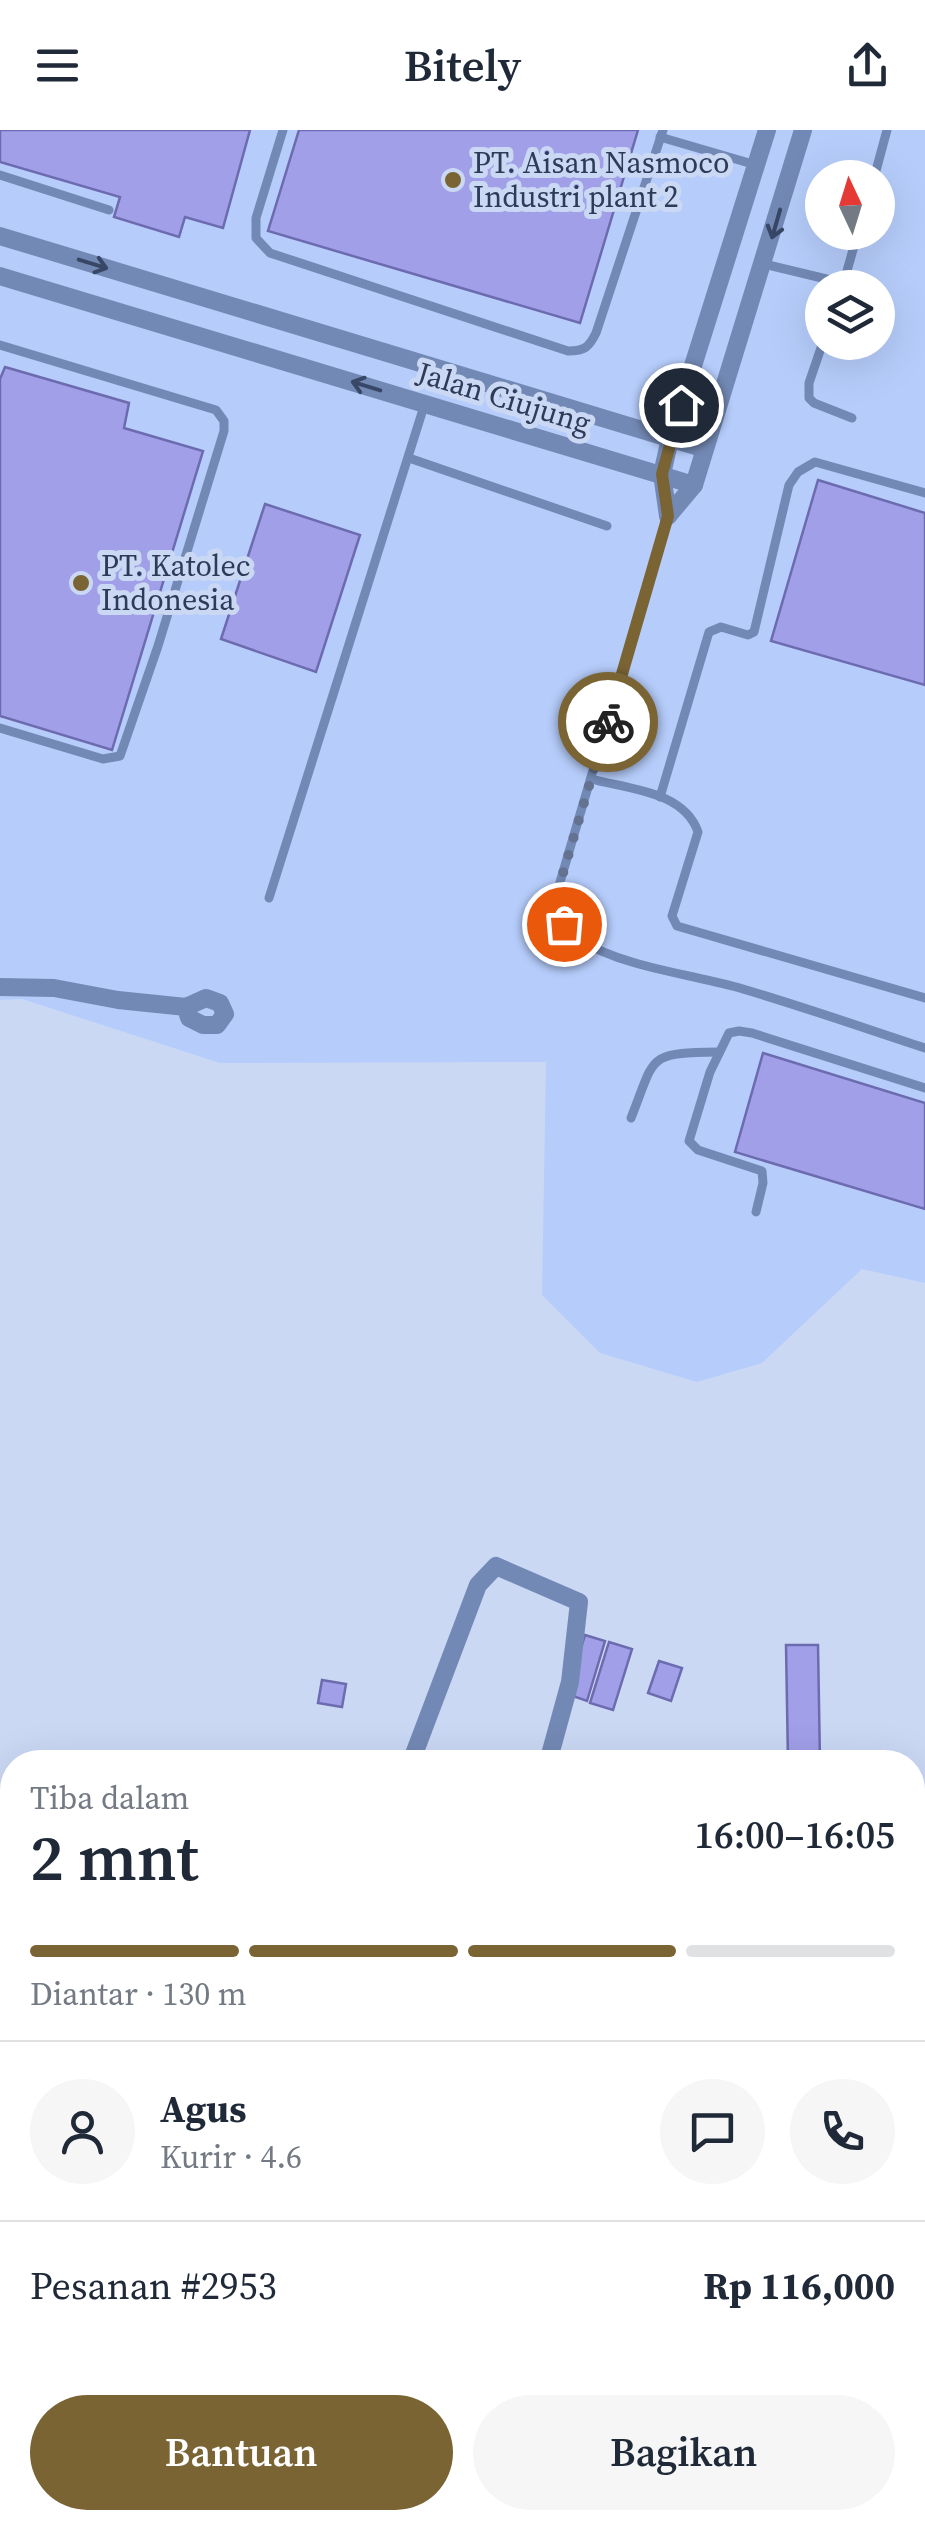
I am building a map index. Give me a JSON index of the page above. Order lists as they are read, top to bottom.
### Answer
{
  "streets": {
    "street": ["Jalan Ciujung"]
  },
  "places": ["PT. Aisan Nasmoco Industri plant 2", "PT. Katolec Indonesia"],
  "north": "top",
  "page": {
    "header": "Bitely",
    "heading": ["2 mnt", "Tiba dalam", "16:00–16:05"],
    "panel": [
      "Agus",
      "Kurir · 4.6",
      "Pesanan #2953",
      "Rp 116,000"
    ],
    "bar": "Diantar · 130 m",
    "buttons": ["Bantuan", "Bagikan"]
  }
}
